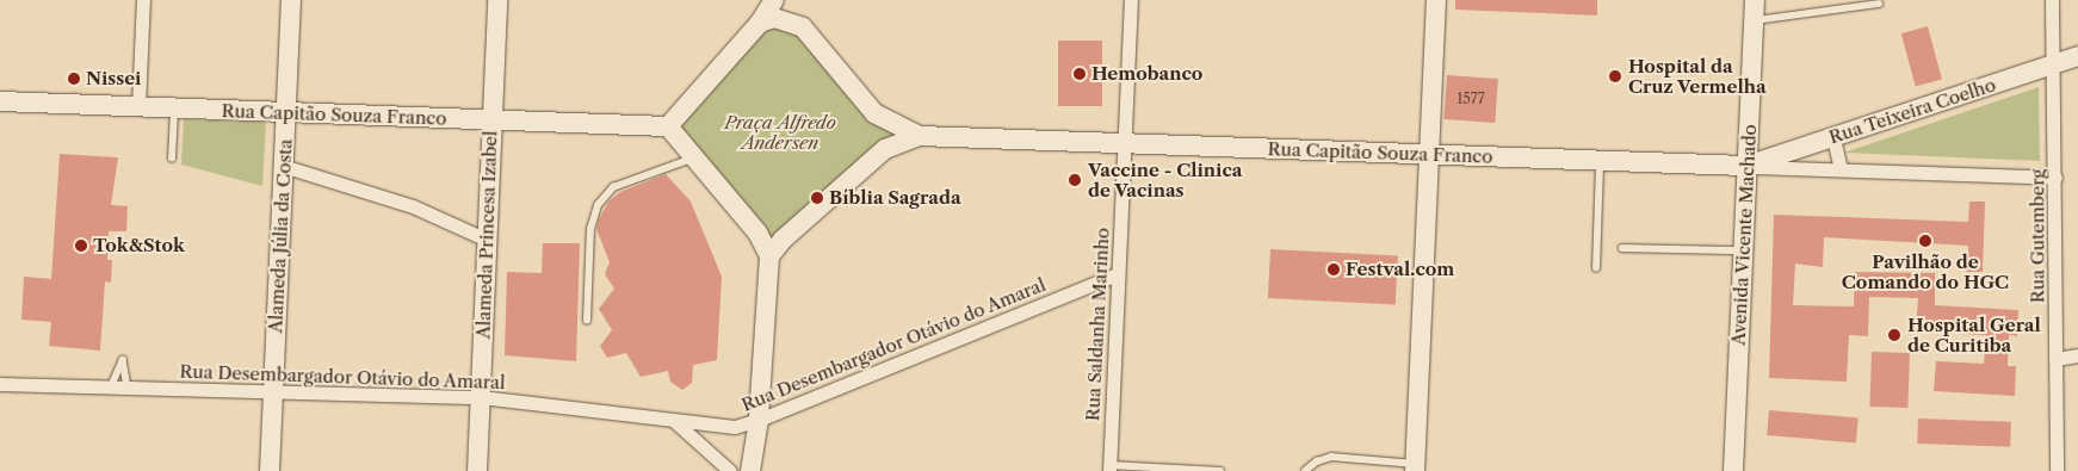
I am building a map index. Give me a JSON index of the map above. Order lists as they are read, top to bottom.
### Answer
{
  "streets": {
    "street": [
      "Rua Teixeira Coelho",
      "Rua Capitão Souza Franco",
      "Alameda Princesa Izabel",
      "Avenida Vicente Machado",
      "Alameda Júlia da Costa",
      "Rua Gutemberg",
      "Rua Saldanha Marinho",
      "Rua Desembargador Otávio do Amaral"
    ]
  },
  "crossings": [
    ["Rua Teixeira Coelho", "Rua Capitão Souza Franco"],
    ["Rua Teixeira Coelho", "Avenida Vicente Machado"],
    ["Rua Teixeira Coelho", "Rua Gutemberg"],
    ["Rua Capitão Souza Franco", "Alameda Princesa Izabel"],
    ["Rua Capitão Souza Franco", "Avenida Vicente Machado"],
    ["Rua Capitão Souza Franco", "Alameda Júlia da Costa"],
    ["Rua Capitão Souza Franco", "Rua Gutemberg"],
    ["Rua Capitão Souza Franco", "Rua Saldanha Marinho"],
    ["Alameda Princesa Izabel", "Rua Desembargador Otávio do Amaral"],
    ["Alameda Júlia da Costa", "Rua Desembargador Otávio do Amaral"],
    ["Rua Saldanha Marinho", "Rua Desembargador Otávio do Amaral"]
  ],
  "parks": ["Praça Alfredo Andersen"],
  "places": [
    "Hemobanco",
    "Hospital da Cruz Vermelha",
    "Nissei",
    "Vaccine - Clinica de Vacinas",
    "Bíblia Sagrada",
    "Pavilhão de Comando do HGC",
    "Tok&Stok",
    "Festval.com",
    "Hospital Geral de Curitiba"
  ],
  "house_numbers": ["1577"]
}
